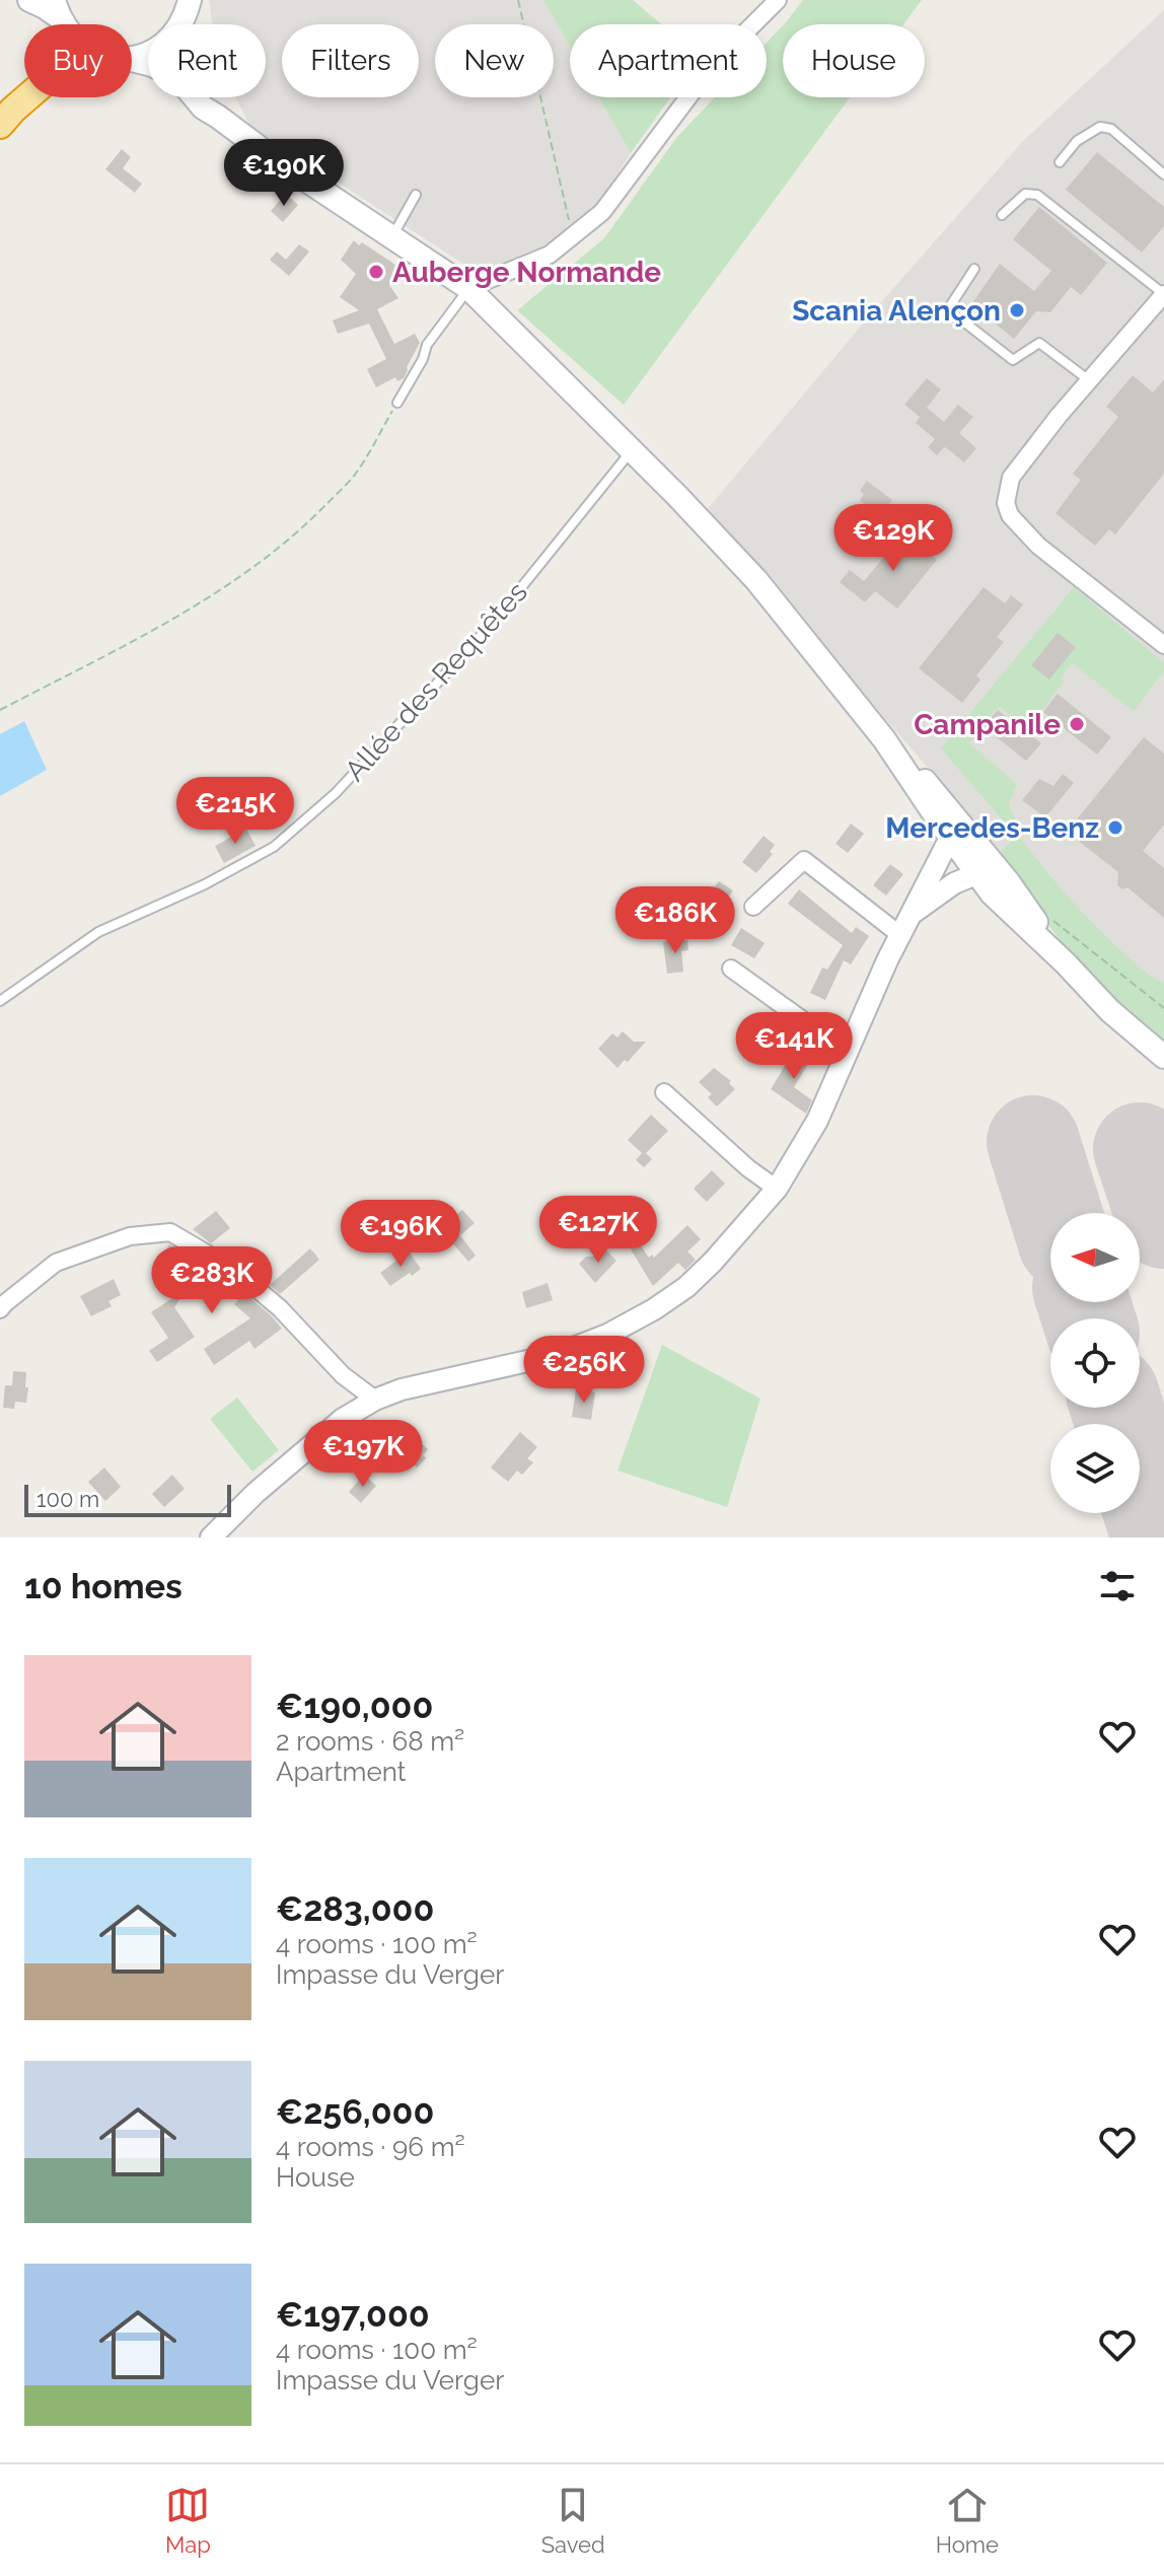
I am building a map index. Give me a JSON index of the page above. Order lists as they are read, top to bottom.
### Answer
{
  "streets": {
    "lane": ["Allée des Requêtes"]
  },
  "places": [
    "Auberge Normande",
    "Scania Alençon",
    "Campanile",
    "Mercedes-Benz"
  ],
  "scale_bar": "100 m",
  "north": "left",
  "page": {
    "chip": [
      "Buy",
      "Rent",
      "Filters",
      "New",
      "Apartment",
      "House"
    ],
    "price": [
      "€190K",
      "€129K",
      "€215K",
      "€186K",
      "€141K",
      "€127K",
      "€196K",
      "€283K",
      "€256K",
      "€197K"
    ],
    "scale": "100 m",
    "heading": "10 homes",
    "list": [
      {
        "name": "€190,000",
        "note": "2 rooms · 68 m² · Apartment"
      },
      {
        "name": "€283,000",
        "note": "4 rooms · 100 m² · Impasse du Verger"
      },
      {
        "name": "€256,000",
        "note": "4 rooms · 96 m² · House"
      },
      {
        "name": "€197,000",
        "note": "4 rooms · 100 m² · Impasse du Verger"
      }
    ],
    "tabs": ["Map", "Saved", "Home"]
  }
}
